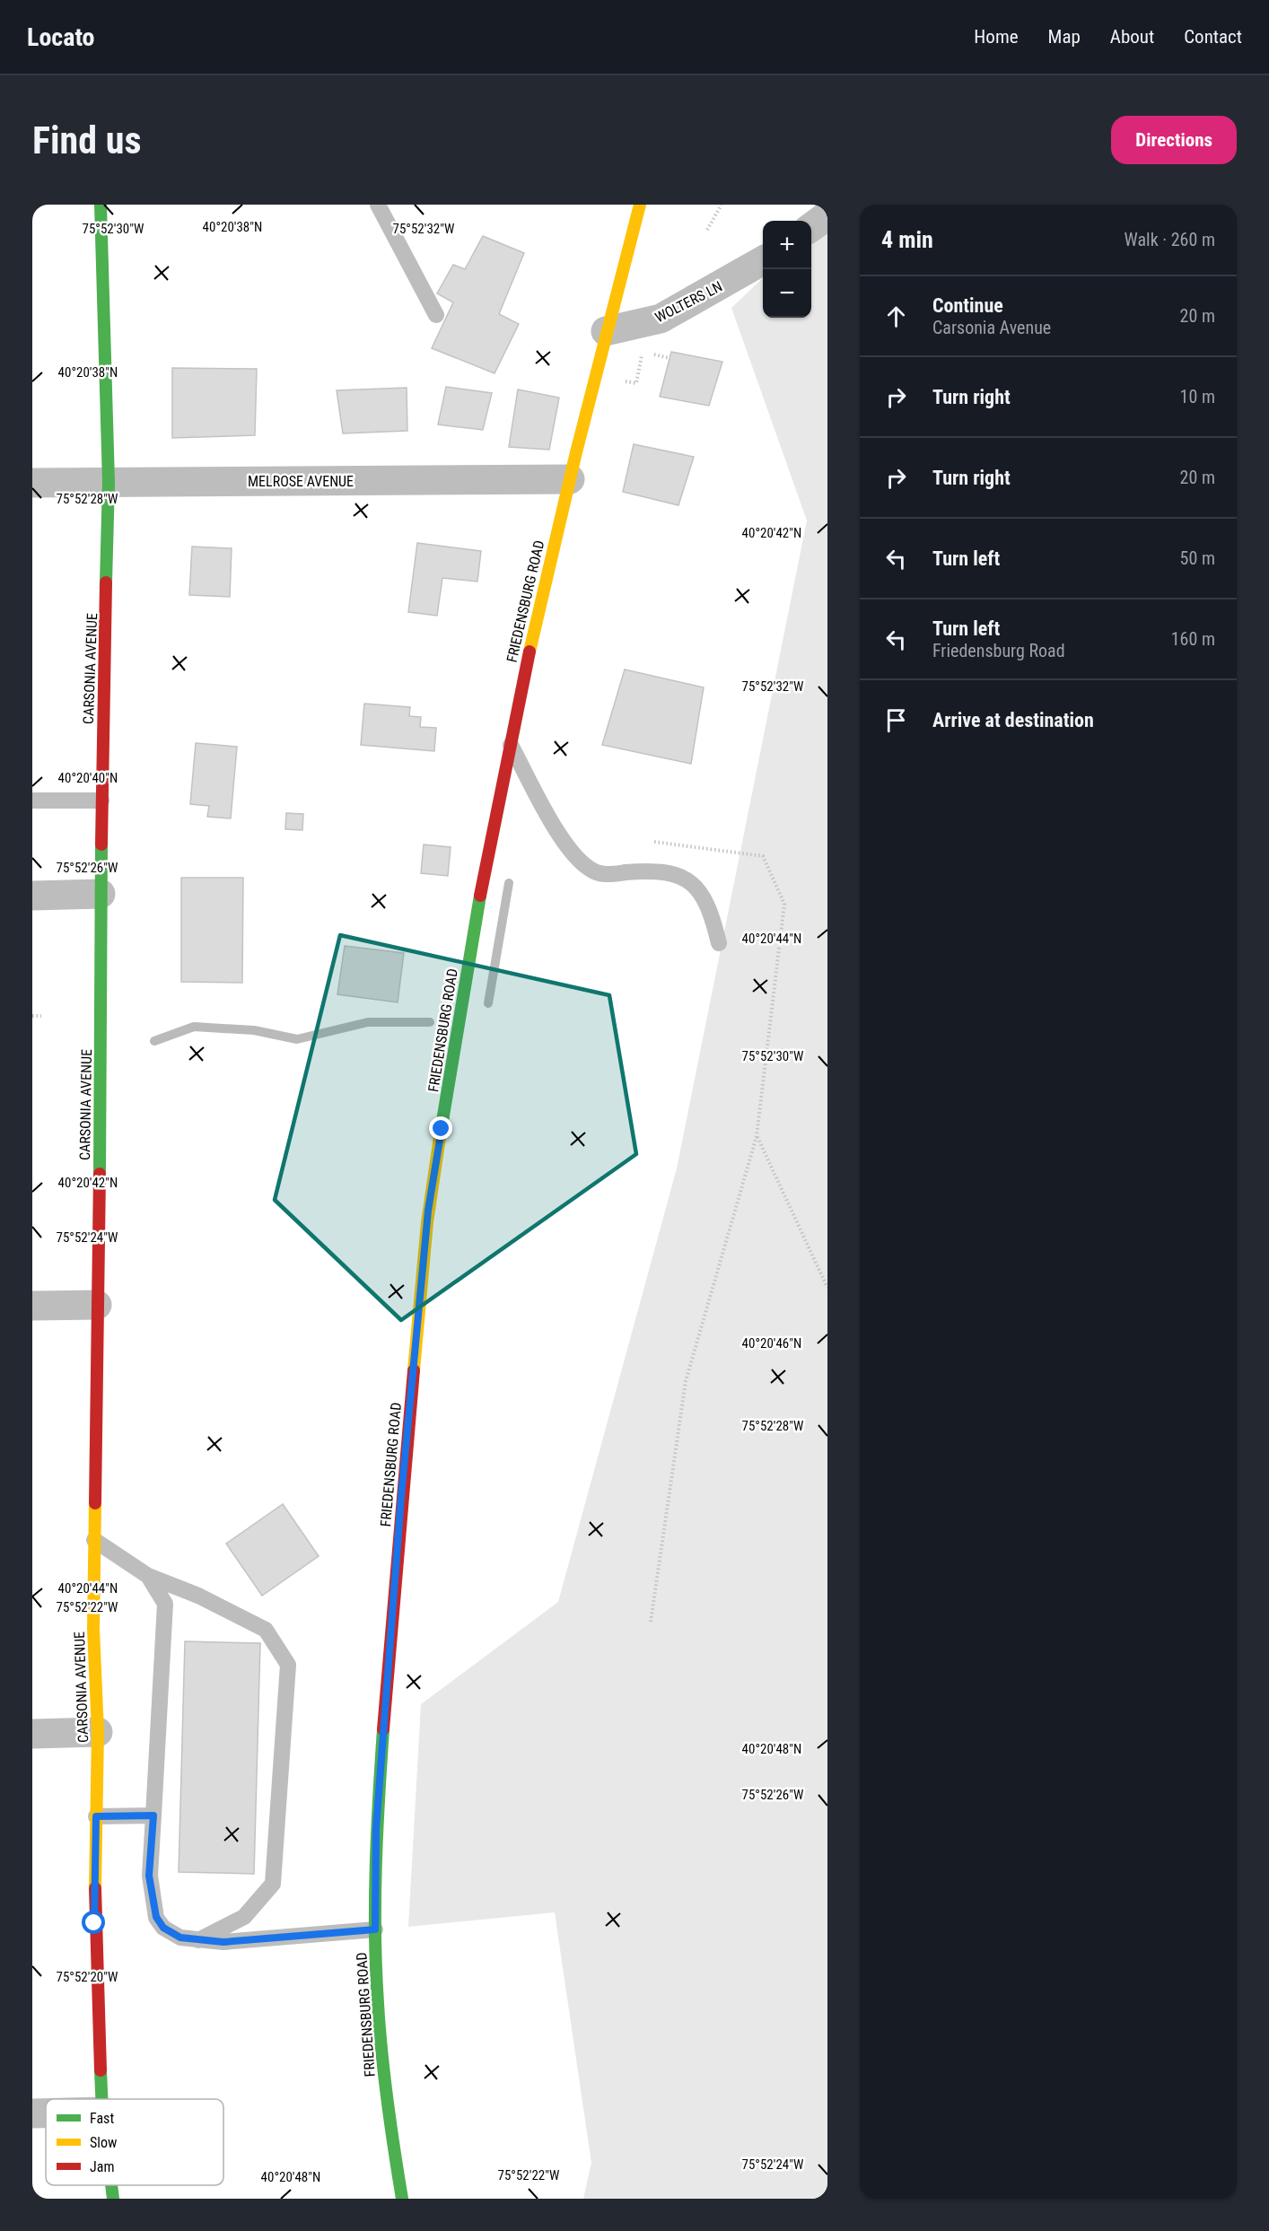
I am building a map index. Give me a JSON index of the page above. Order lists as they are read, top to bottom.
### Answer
{
  "streets": {
    "main road": ["FRIEDENSBURG ROAD", "CARSONIA AVENUE"],
    "street": ["WOLTERS LN", "MELROSE AVENUE"]
  },
  "crossings": [
    ["WOLTERS LN", "FRIEDENSBURG ROAD"],
    ["MELROSE AVENUE", "FRIEDENSBURG ROAD"],
    ["MELROSE AVENUE", "CARSONIA AVENUE"]
  ],
  "legend": ["Fast", "Slow", "Jam"],
  "page": {
    "header": "Locato",
    "nav": [
      "Home",
      "Map",
      "About",
      "Contact"
    ],
    "buttons": "Directions",
    "title": "Find us",
    "heading": ["4 min", "Walk · 260 m"],
    "map_buttons": ["+", "−"],
    "list": [
      ["Continue", "Carsonia Avenue", "20 m"],
      ["Turn right", "10 m"],
      ["Turn right", "20 m"],
      ["Turn left", "50 m"],
      ["Turn left", "Friedensburg Road", "160 m"],
      "Arrive at destination"
    ]
  },
  "coordinates": [
    "40°20'38\"N",
    "75°52'30\"W",
    "75°52'32\"W",
    "75°52'28\"W",
    "40°20'42\"N",
    "40°20'40\"N",
    "75°52'26\"W",
    "40°20'44\"N",
    "75°52'24\"W",
    "40°20'46\"N",
    "75°52'22\"W",
    "40°20'48\"N",
    "75°52'20\"W"
  ]
}
